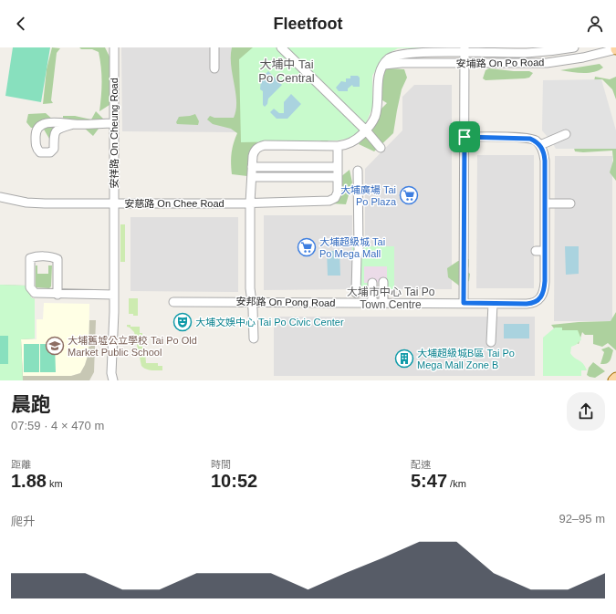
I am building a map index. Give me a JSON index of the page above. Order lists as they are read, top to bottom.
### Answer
{
  "streets": {
    "street": [
      "安埔路 On Po Road",
      "安祥路 On Cheung Road",
      "安慈路 On Chee Road",
      "安邦路 On Pong Road"
    ]
  },
  "crossings": [
    ["安祥路 On Cheung Road", "安慈路 On Chee Road"]
  ],
  "districts": ["大埔中 Tai Po Central", "大埔市中心 Tai Po Town Centre"],
  "places": {
    "supermarket": ["大埔廣場 Tai Po Plaza", "大埔超級城 Tai Po Mega Mall"],
    "theatre": ["大埔文娛中心 Tai Po Civic Center"],
    "school or university": ["大埔舊墟公立學校 Tai Po Old Market Public School"],
    "building": ["大埔超級城B區 Tai Po Mega Mall Zone B"]
  },
  "page": {
    "header": "Fleetfoot",
    "heading": ["晨跑", "07:59 · 4 × 470 m"],
    "stats": [
      ["距離", "1.88 km"],
      ["時間", "10:52"],
      ["配速", "5:47 /km"]
    ],
    "chart": ["爬升", "92–95 m"]
  }
}
